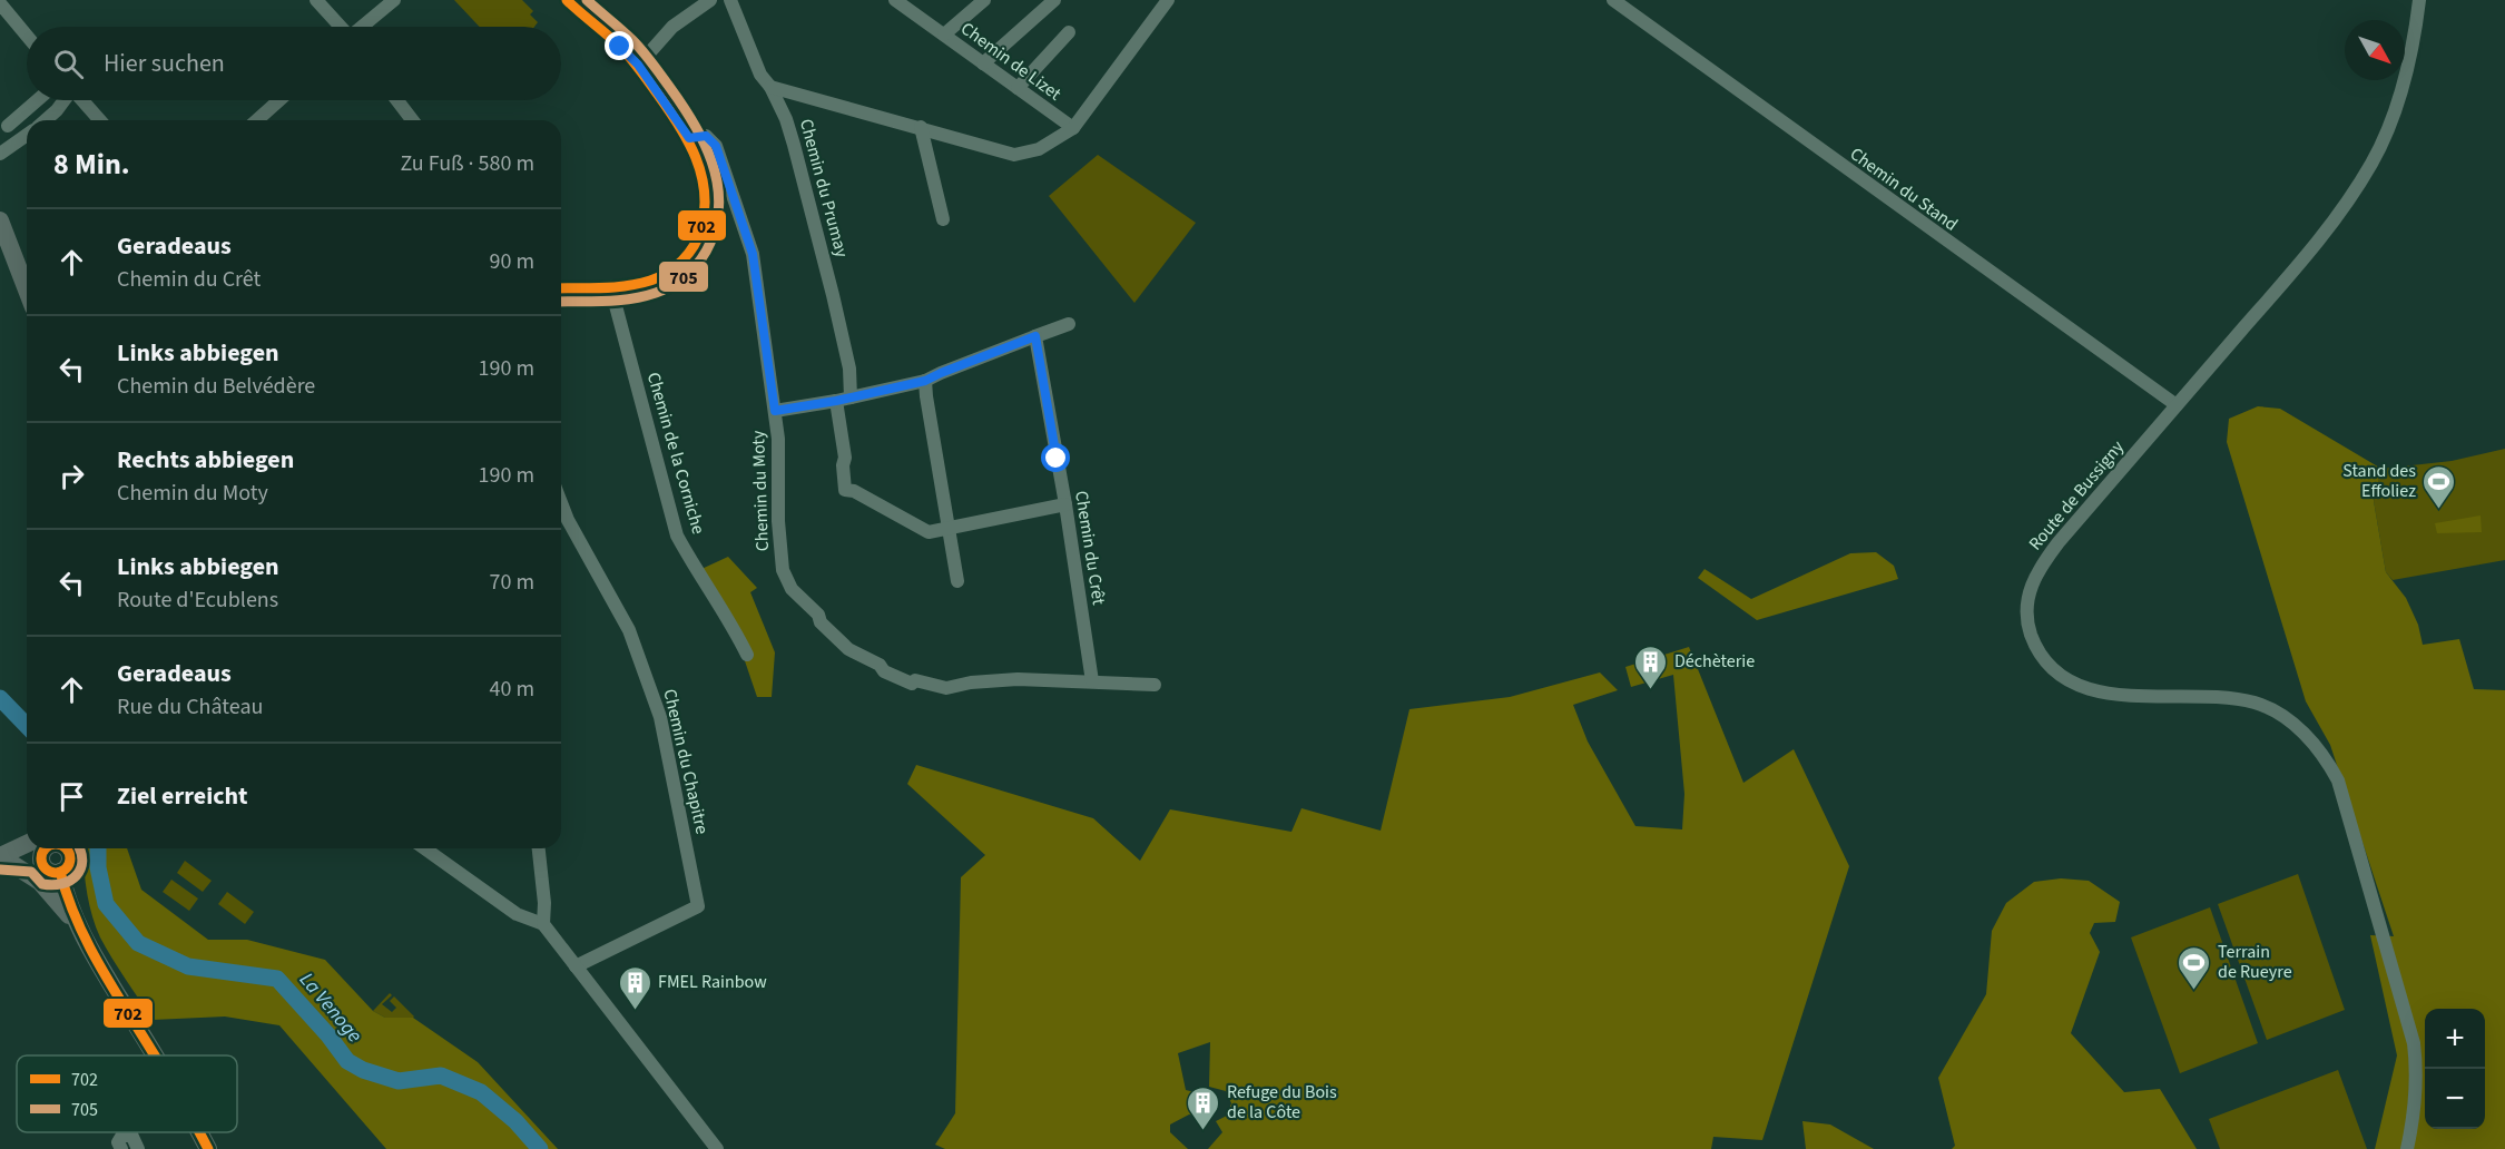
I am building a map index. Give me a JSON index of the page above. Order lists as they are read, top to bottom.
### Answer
{
  "streets": {
    "street": [
      "Chemin de Lizet",
      "Chemin du Prumay",
      "Chemin du Stand",
      "Chemin de la Corniche",
      "Chemin du Moty",
      "Route de Bussigny",
      "Chemin du Crêt",
      "Chemin du Chapitre"
    ]
  },
  "crossings": [
    ["Chemin du Stand", "Route de Bussigny"],
    ["Chemin du Moty", "Chemin du Crêt"]
  ],
  "water": ["La Venoge"],
  "places": {
    "sports": ["Stand des Effoliez", "Terrain de Rueyre"],
    "building": ["Déchèterie", "FMEL Rainbow", "Refuge du Bois de la Côte"]
  },
  "lines": ["transit line 702", "transit line 705"],
  "legend": ["702", "705"],
  "north": "bottom right",
  "page": {
    "search": "Hier suchen",
    "heading": ["8 Min.", "Zu Fuß · 580 m"],
    "list": [
      ["Geradeaus", "Chemin du Crêt", "90 m"],
      ["Links abbiegen", "Chemin du Belvédère", "190 m"],
      ["Rechts abbiegen", "Chemin du Moty", "190 m"],
      ["Links abbiegen", "Route d'Ecublens", "70 m"],
      ["Geradeaus", "Rue du Château", "40 m"],
      "Ziel erreicht"
    ],
    "map_buttons": ["+", "−"]
  }
}
